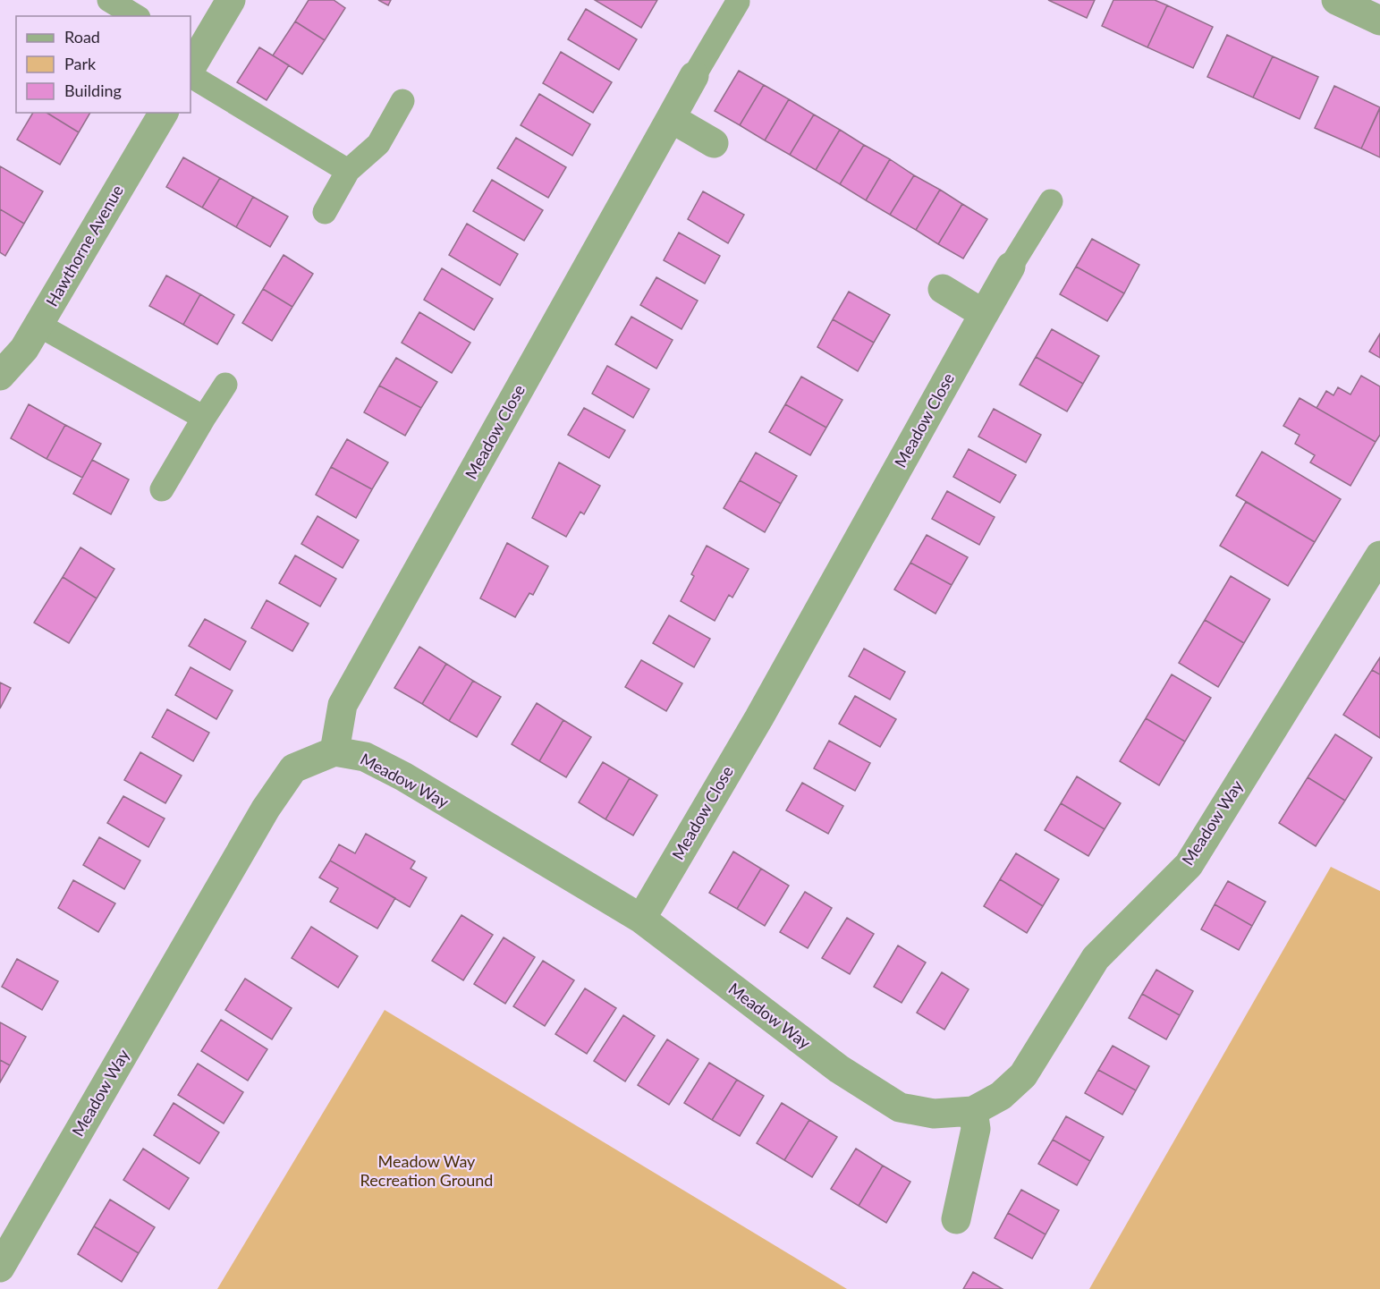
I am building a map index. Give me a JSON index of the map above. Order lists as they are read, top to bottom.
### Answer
{
  "streets": {
    "street": ["Hawthorne Avenue", "Meadow Close", "Meadow Way"]
  },
  "crossings": [
    ["Meadow Close", "Meadow Way"]
  ],
  "parks": ["Meadow Way Recreation Ground"],
  "legend": ["Road", "Park", "Building"]
}
